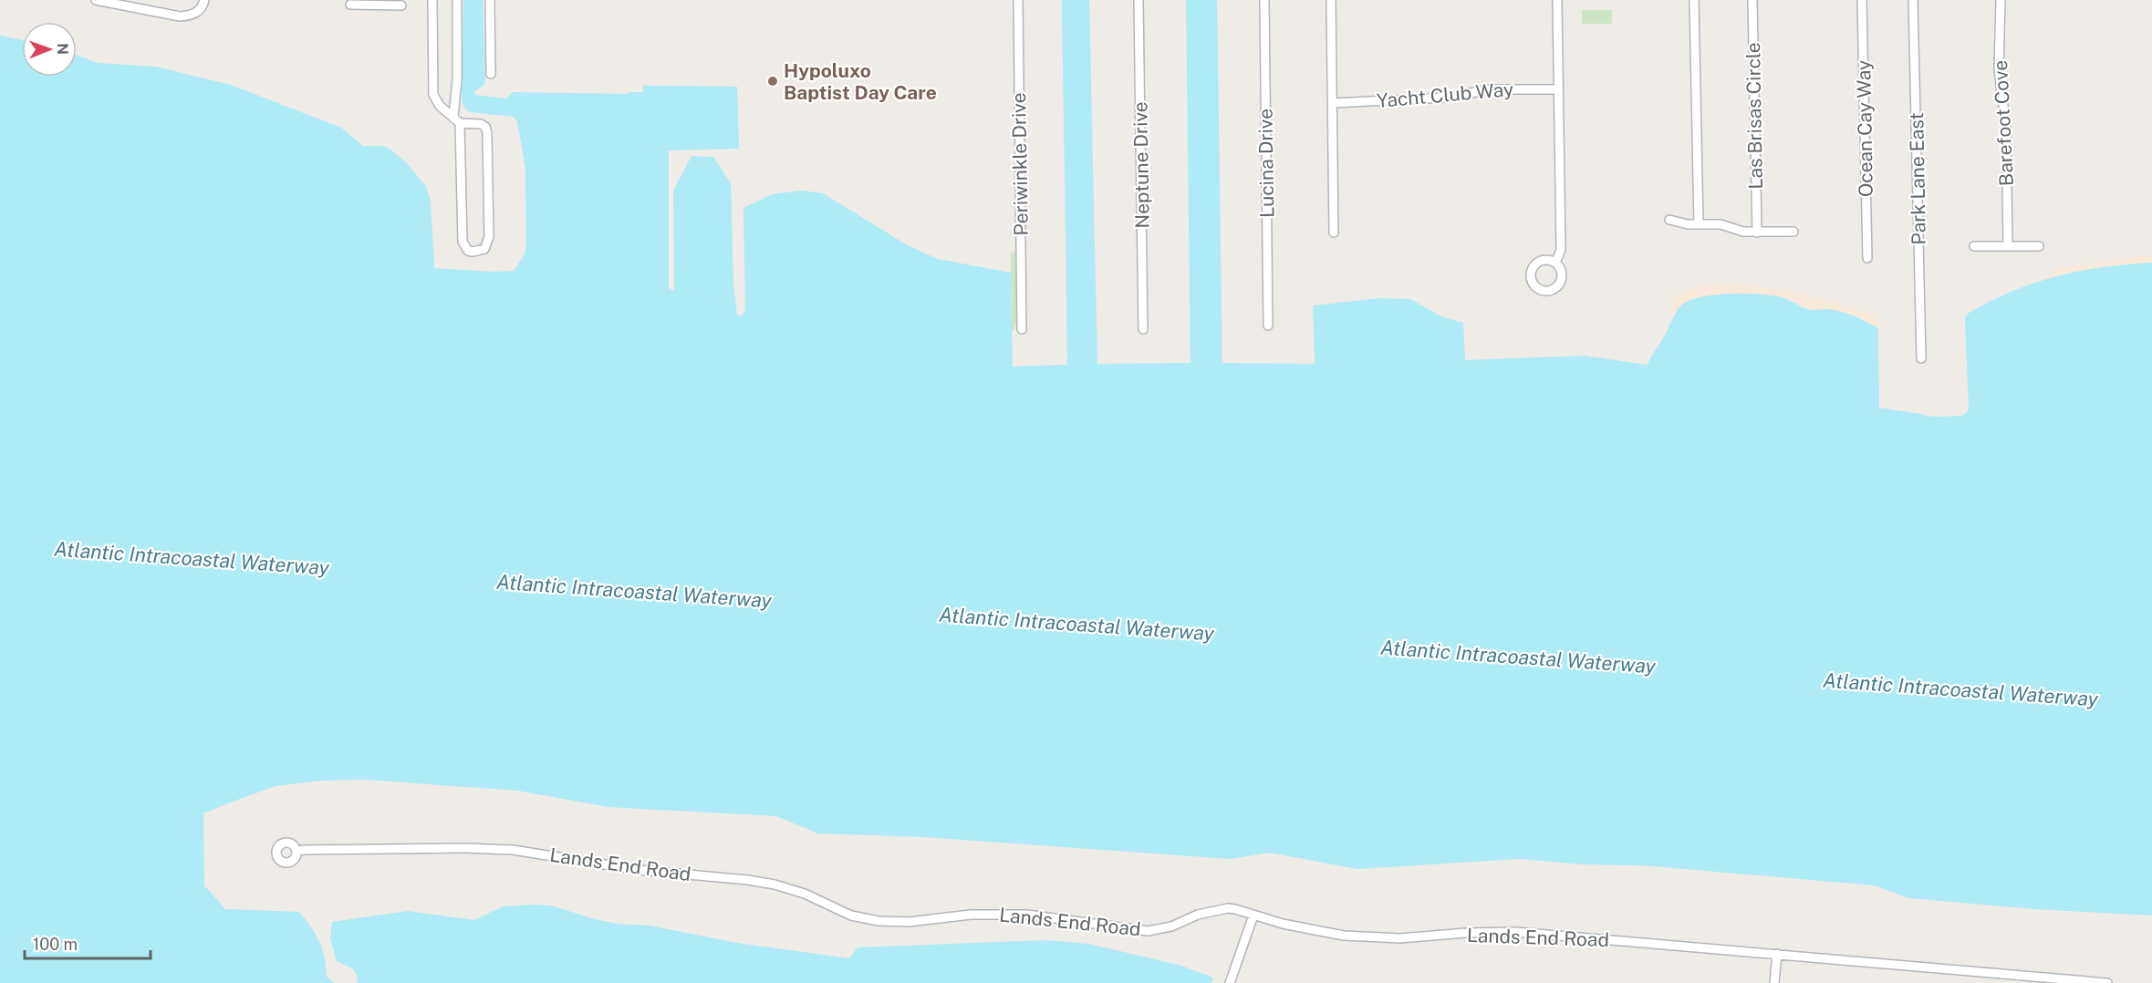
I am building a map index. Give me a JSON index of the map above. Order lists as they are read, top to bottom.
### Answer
{
  "streets": {
    "street": [
      "Yacht Club Way",
      "Las Brisas Circle",
      "Barefoot Cove",
      "Ocean Cay Way",
      "Lucina Drive",
      "Periwinkle Drive",
      "Neptune Drive",
      "Park Lane East",
      "Lands End Road"
    ]
  },
  "water": ["Atlantic Intracoastal Waterway"],
  "places": ["Hypoluxo Baptist Day Care"],
  "scale_bar": "100 m",
  "north": "right"
}
